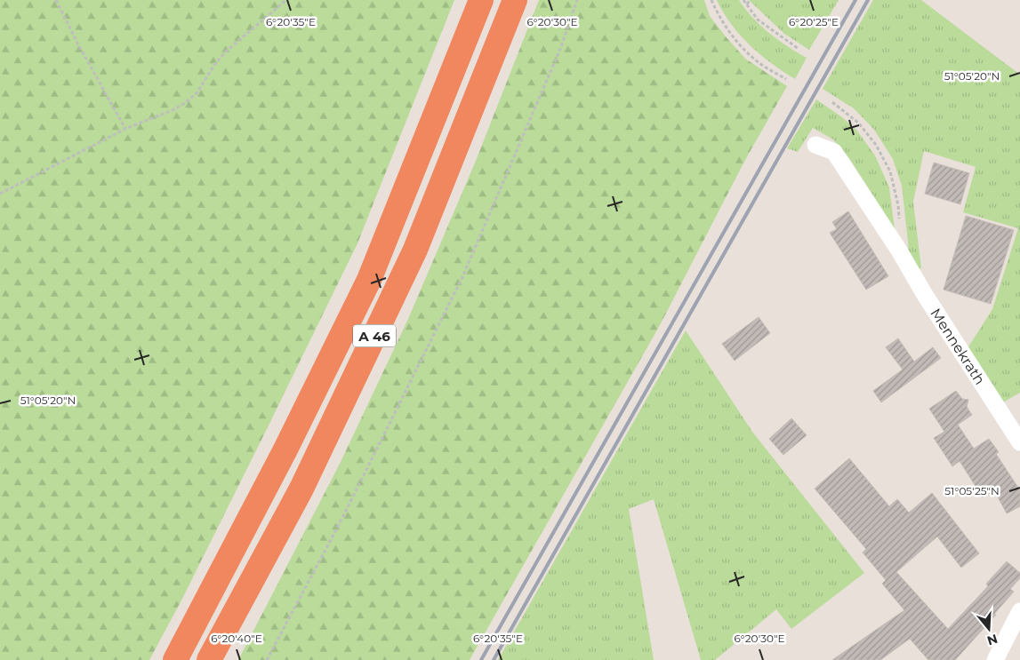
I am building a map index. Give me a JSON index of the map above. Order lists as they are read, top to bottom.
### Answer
{
  "streets": {
    "highway": ["A 46"],
    "street": ["Mennekrath"]
  },
  "north": "bottom",
  "coordinates": [
    "6°20'35\"E",
    "6°20'30\"E",
    "6°20'25\"E",
    "51°05'20\"N",
    "51°05'25\"N",
    "6°20'40\"E"
  ]
}
